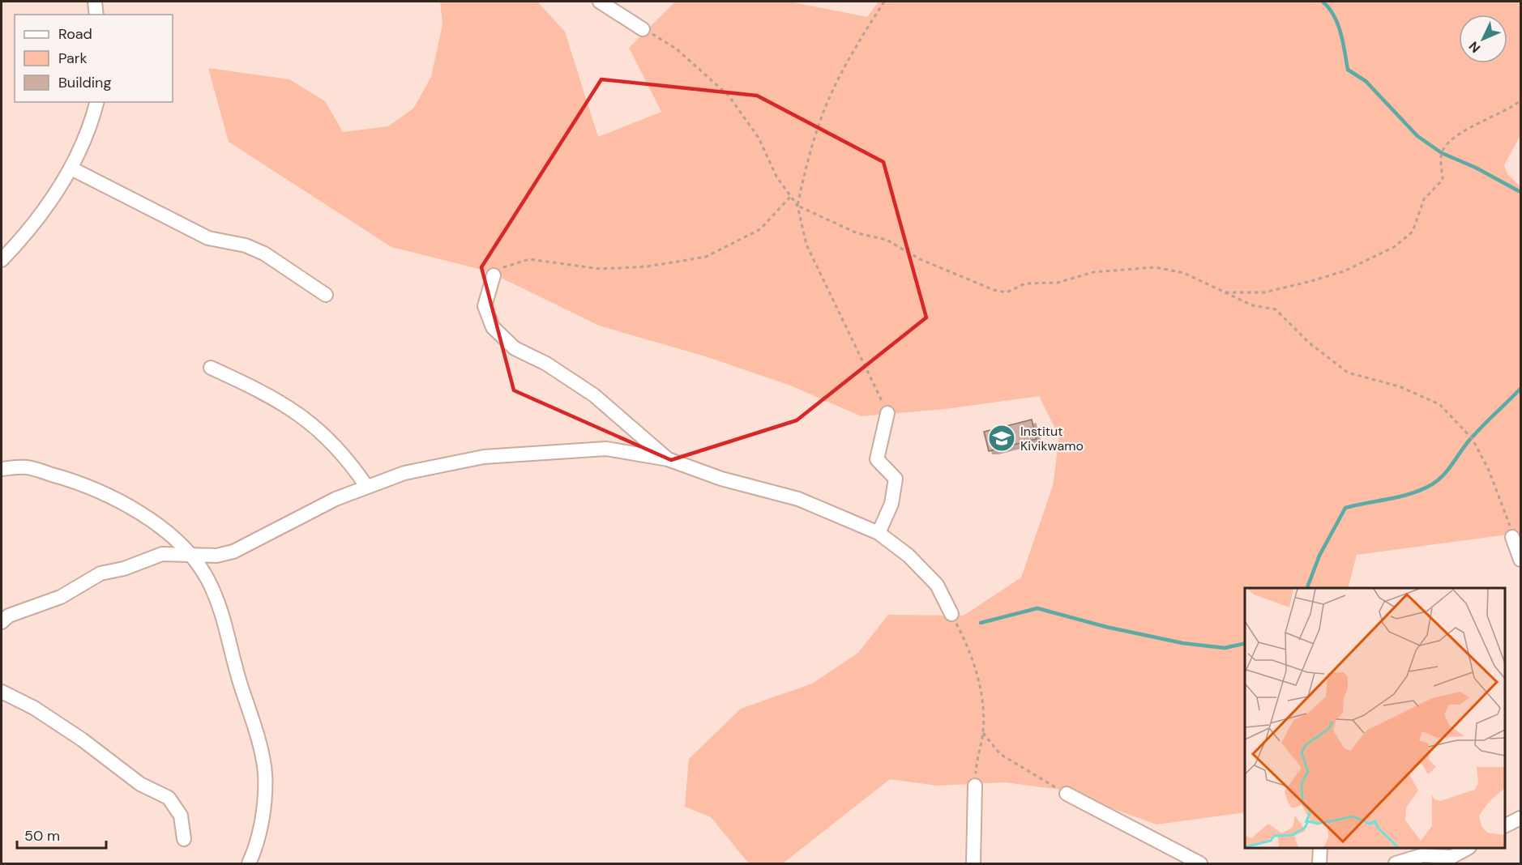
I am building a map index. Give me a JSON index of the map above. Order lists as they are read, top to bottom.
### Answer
{
  "places": {
    "school or university": ["Institut Kivikwamo"]
  },
  "legend": ["Road", "Park", "Building"],
  "scale_bar": "50 m",
  "north": "bottom left"
}
